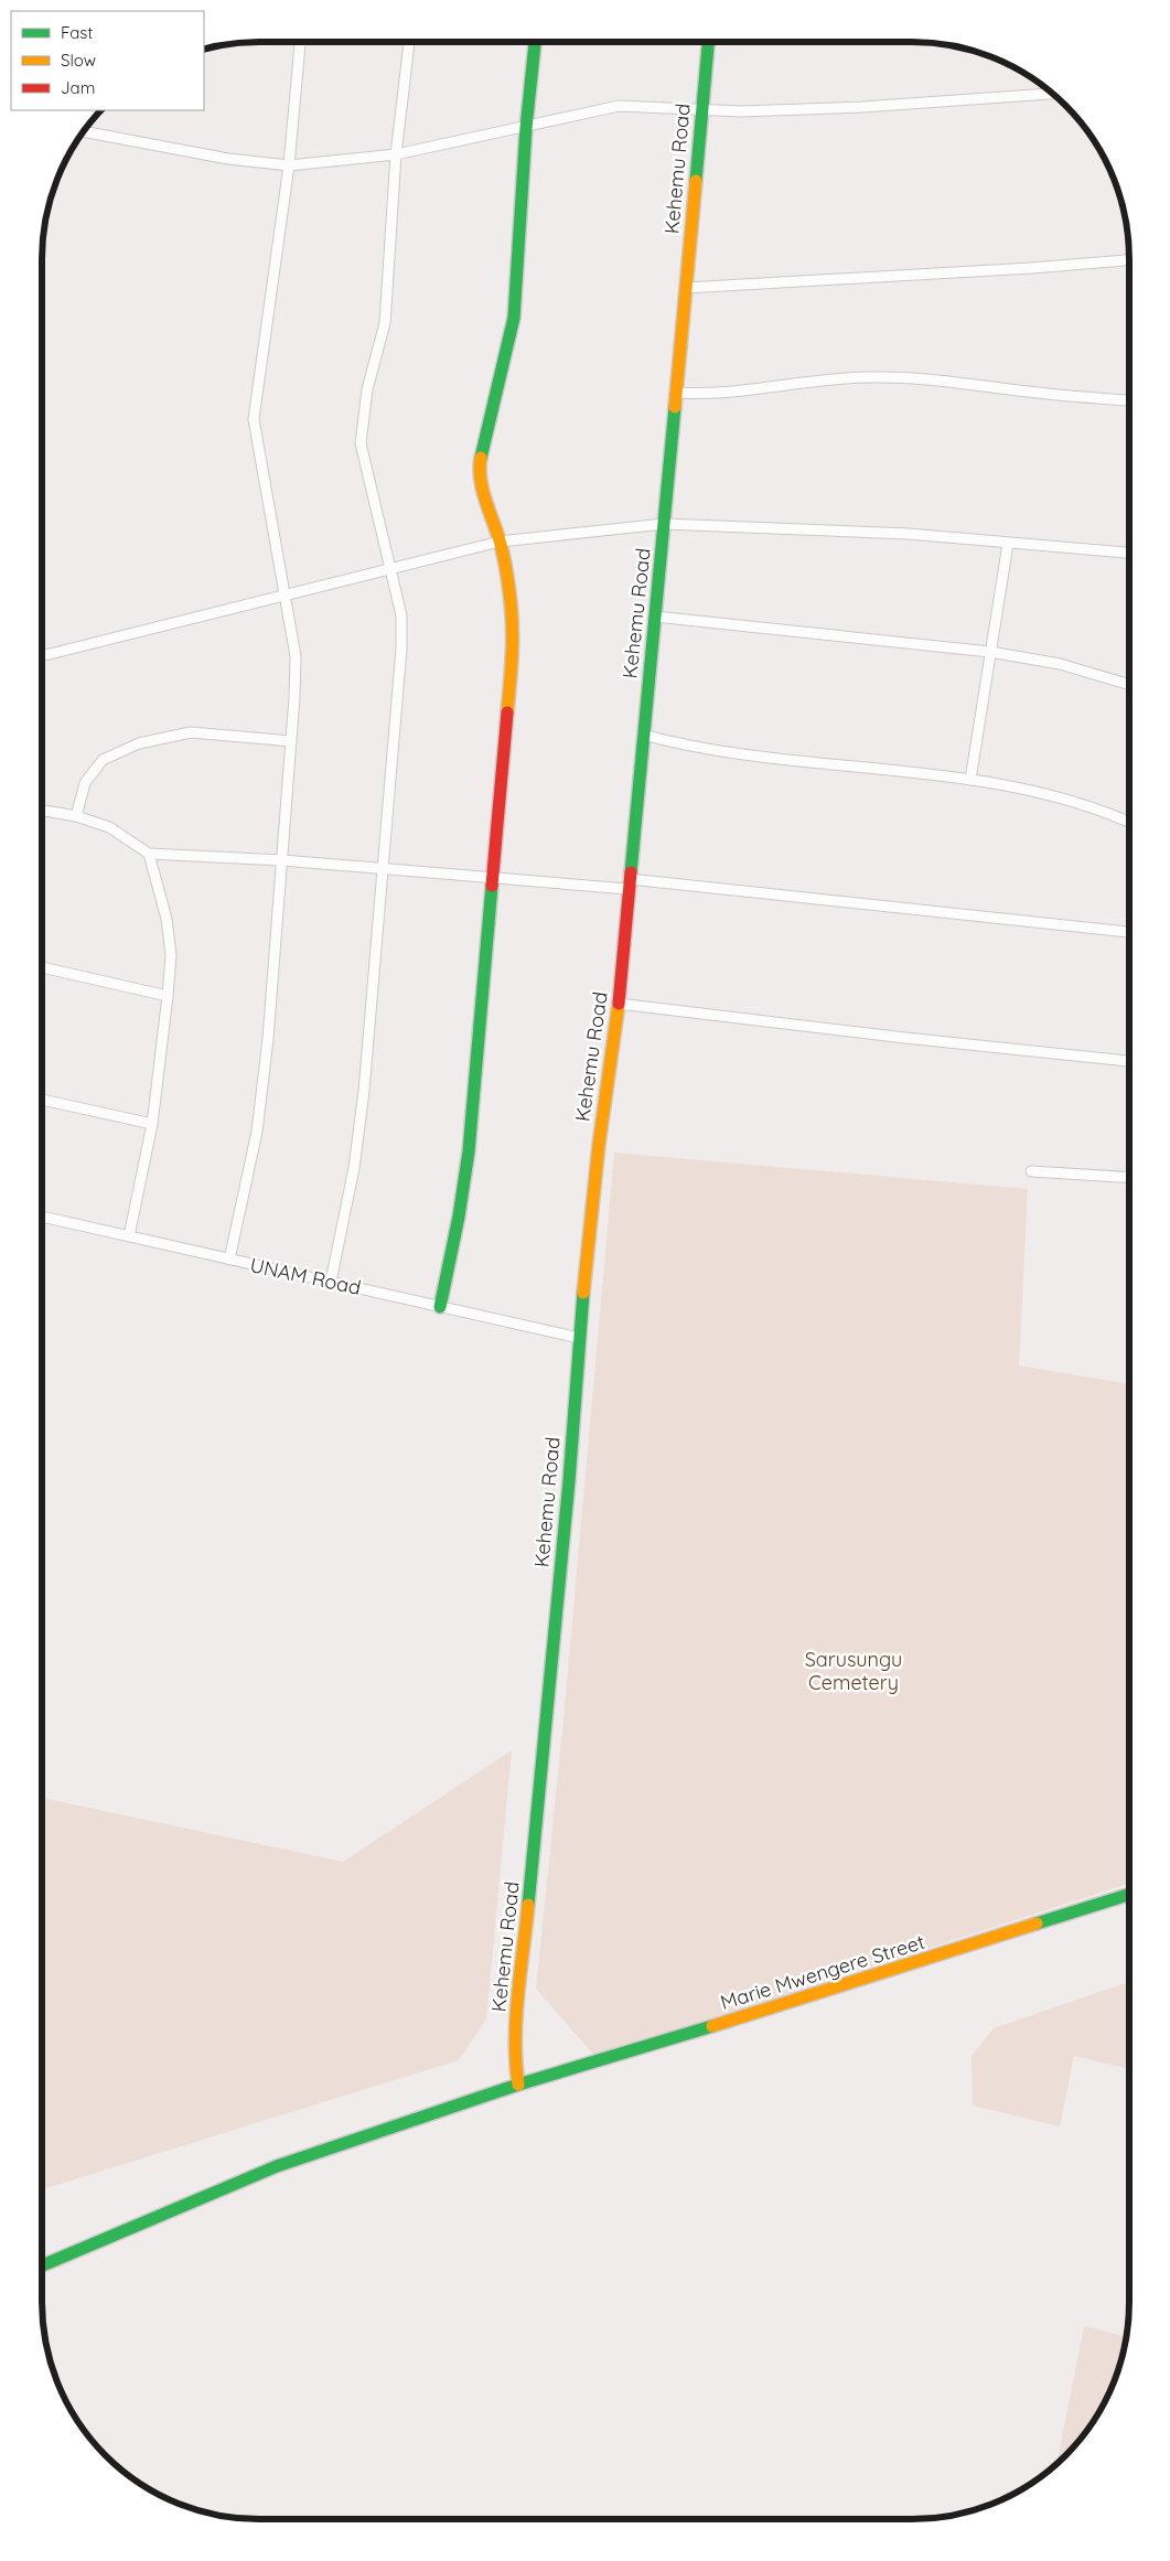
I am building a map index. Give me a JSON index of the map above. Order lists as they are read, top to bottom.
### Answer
{
  "streets": {
    "street": ["Kehemu Road", "UNAM Road", "Marie Mwengere Street"]
  },
  "crossings": [
    ["Kehemu Road", "UNAM Road"],
    ["Kehemu Road", "Marie Mwengere Street"]
  ],
  "parks": ["Sarusungu Cemetery"],
  "legend": ["Fast", "Slow", "Jam"]
}
